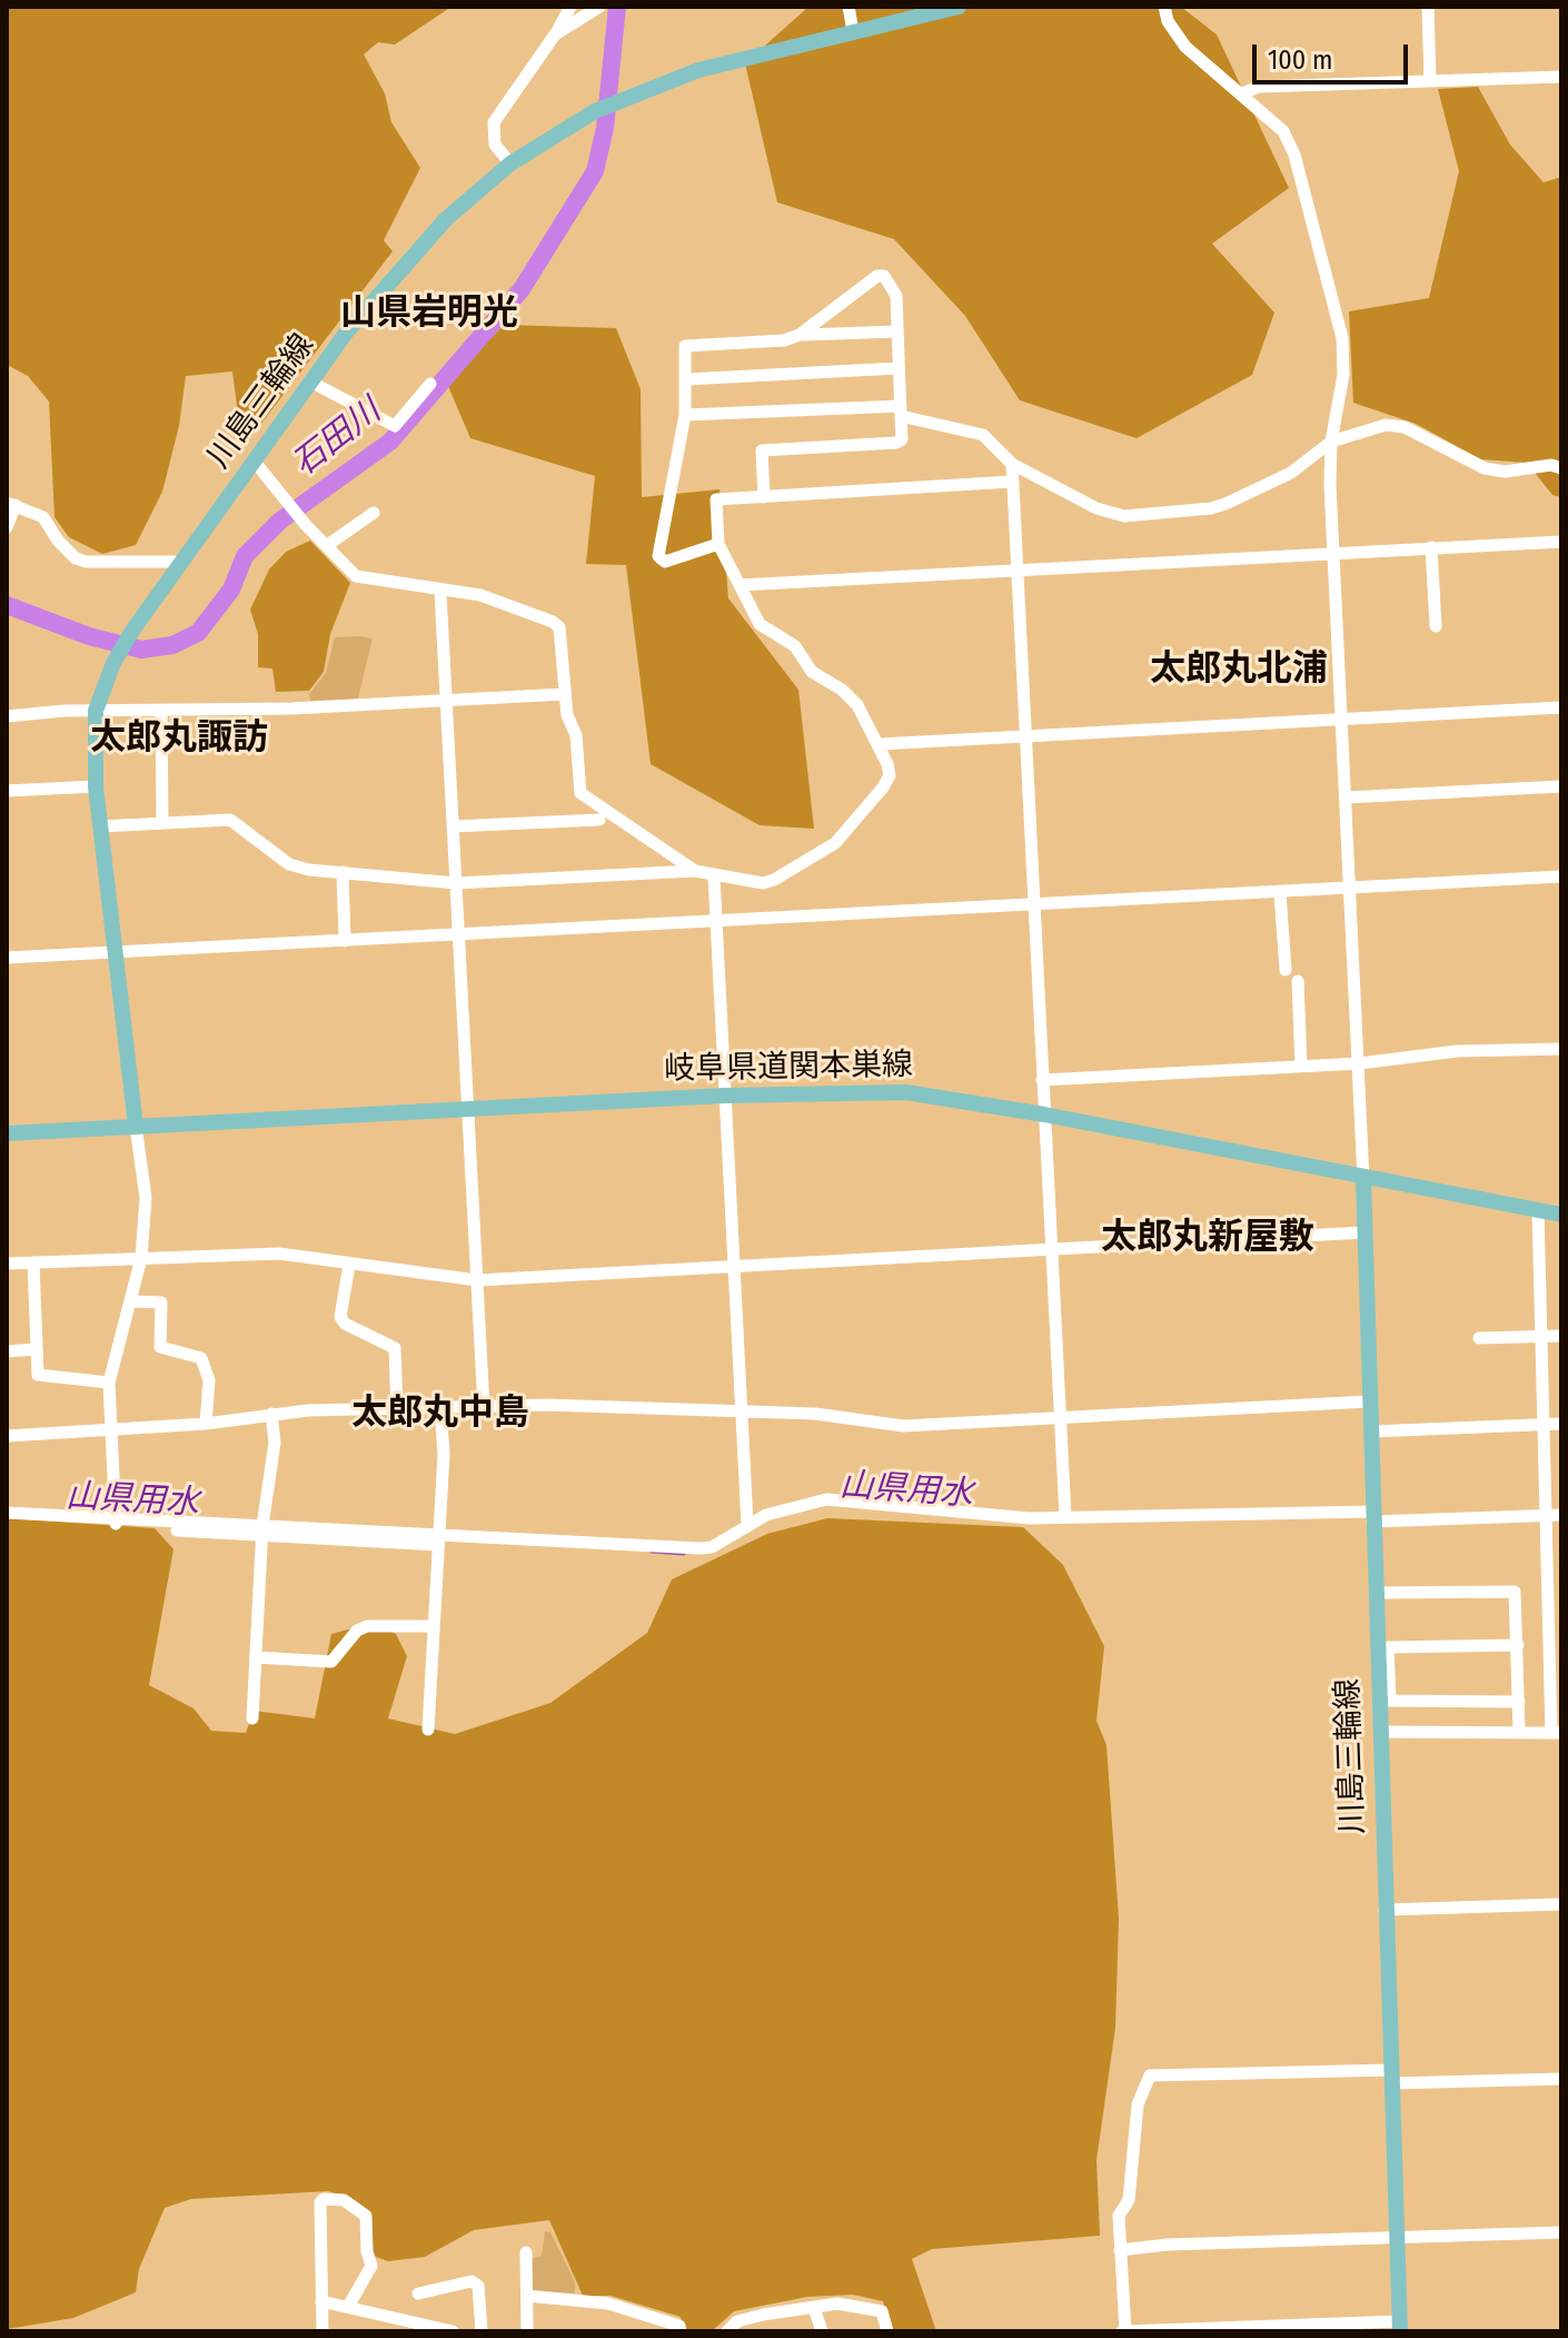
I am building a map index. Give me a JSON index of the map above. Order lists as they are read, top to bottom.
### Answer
{
  "streets": {
    "main road": ["川島三輪線", "岐阜県道関本巣線"]
  },
  "crossings": [
    ["川島三輪線", "岐阜県道関本巣線"]
  ],
  "districts": [
    "山県岩明光",
    "太郎丸北浦",
    "太郎丸諏訪",
    "太郎丸新屋敷",
    "太郎丸中島"
  ],
  "water": ["石田川", "山県用水"],
  "scale_bar": "100 m"
}
